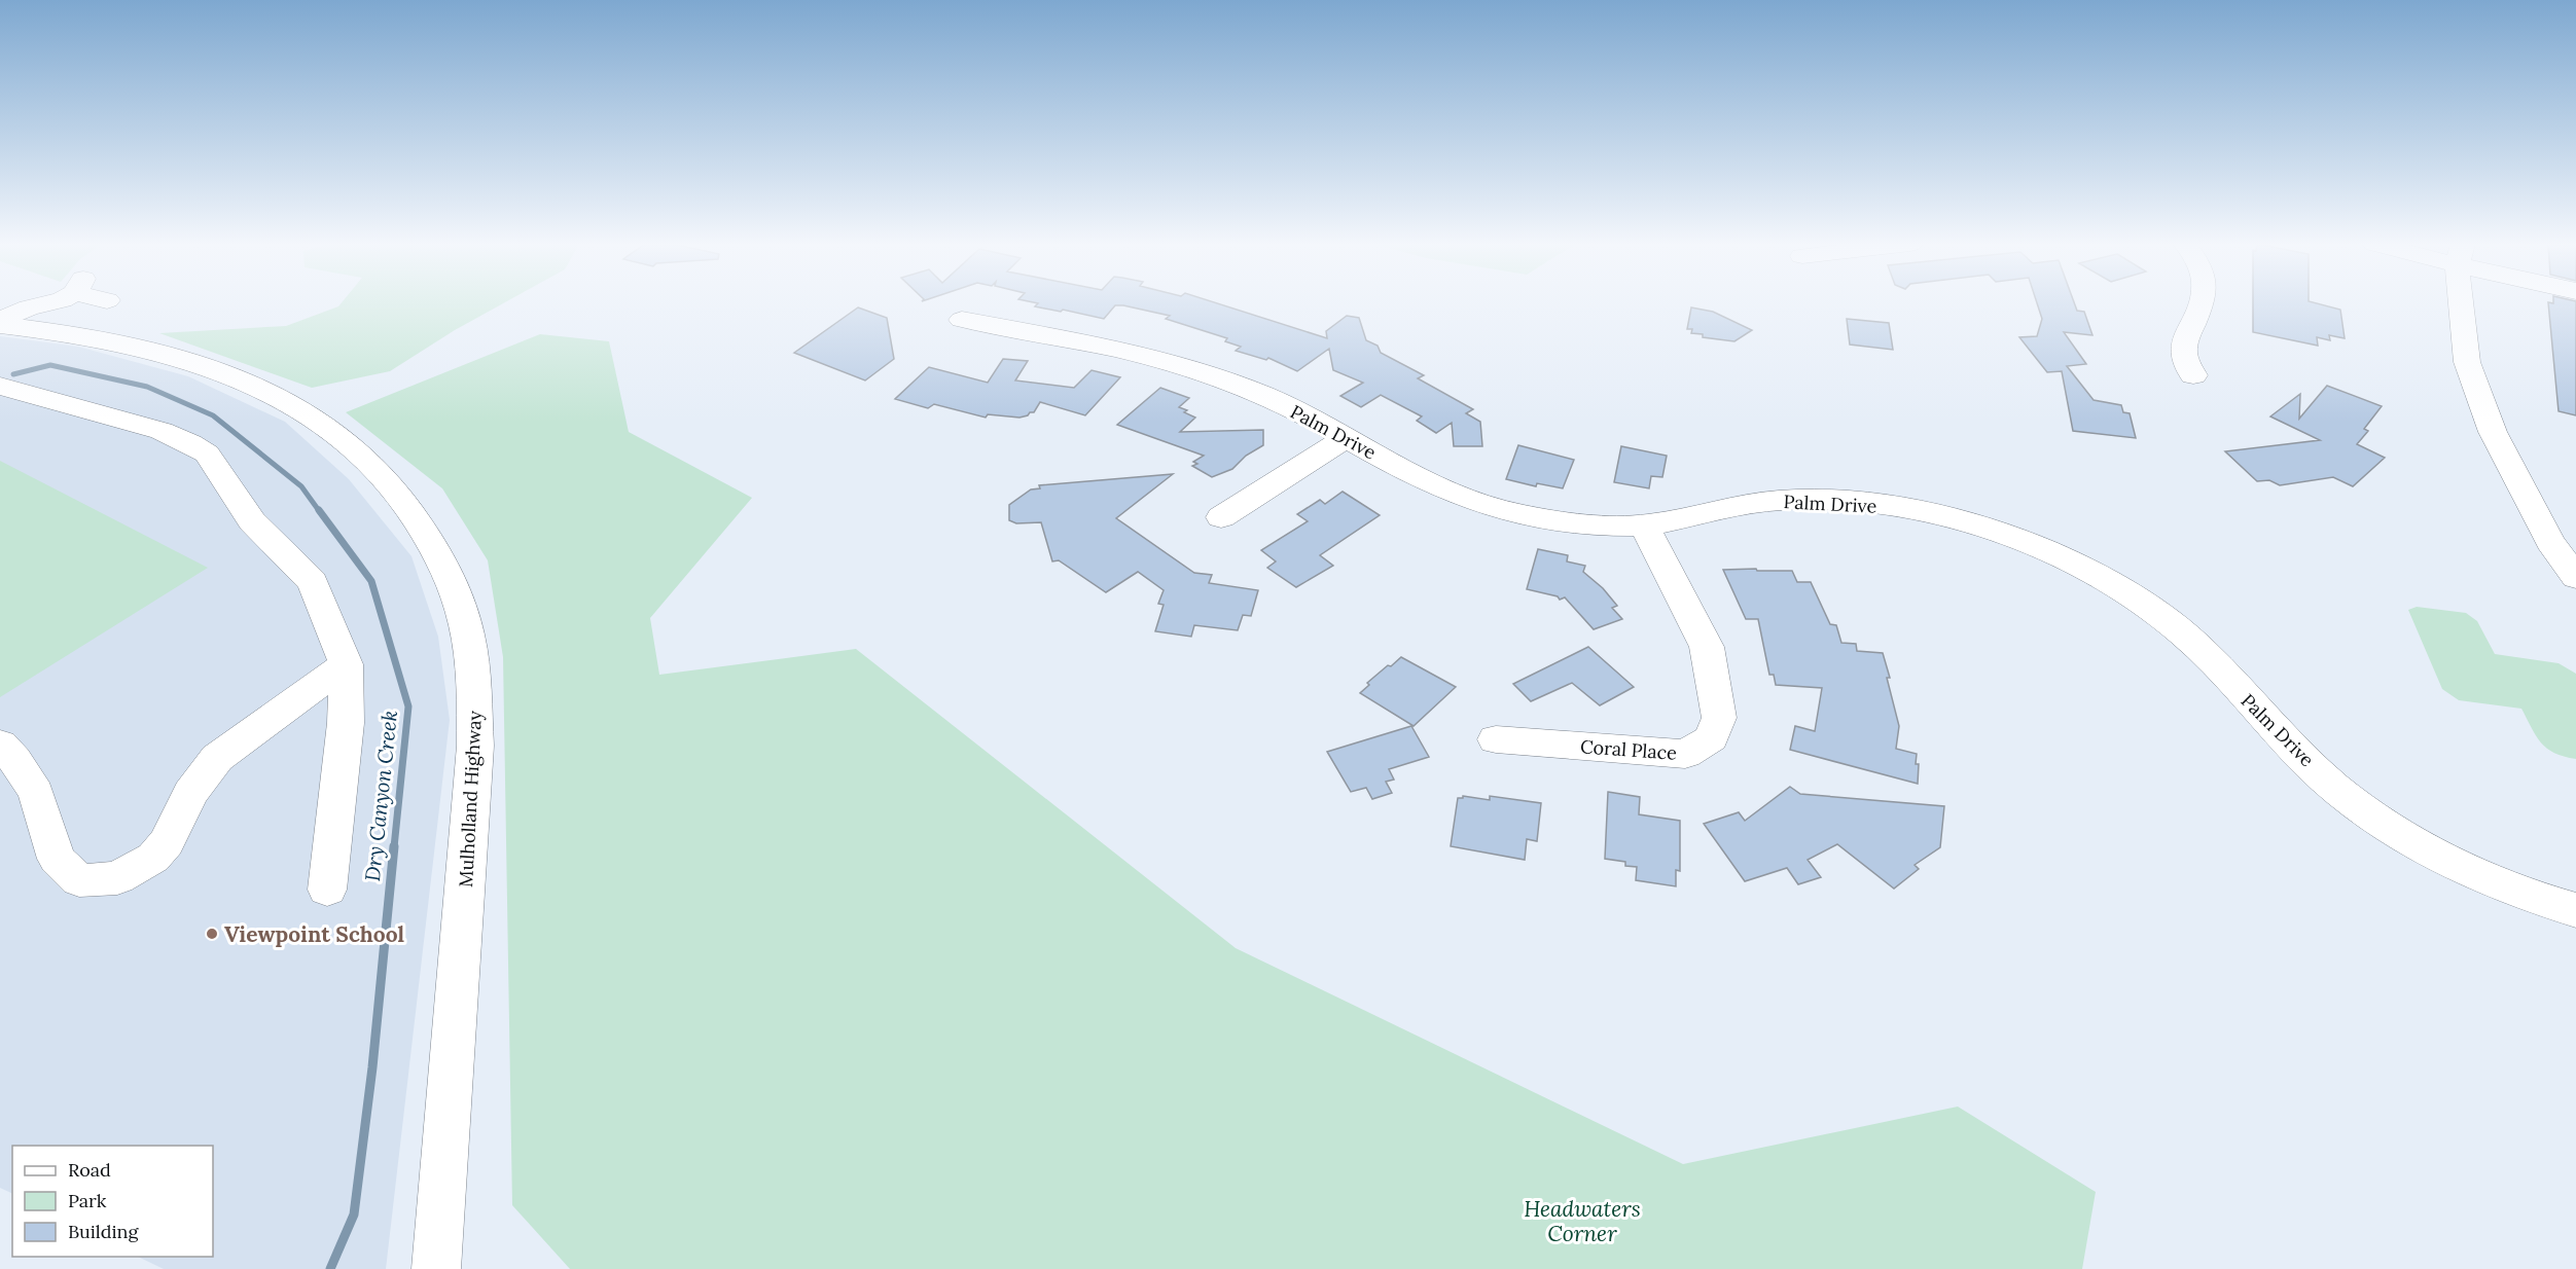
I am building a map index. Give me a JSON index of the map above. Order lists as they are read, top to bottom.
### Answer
{
  "streets": {
    "street": ["Palm Drive", "Coral Place", "Mulholland Highway"]
  },
  "crossings": [
    ["Palm Drive", "Coral Place"]
  ],
  "water": ["Dry Canyon Creek"],
  "parks": ["Headwaters Corner"],
  "places": ["Viewpoint School"],
  "legend": ["Road", "Park", "Building"]
}
